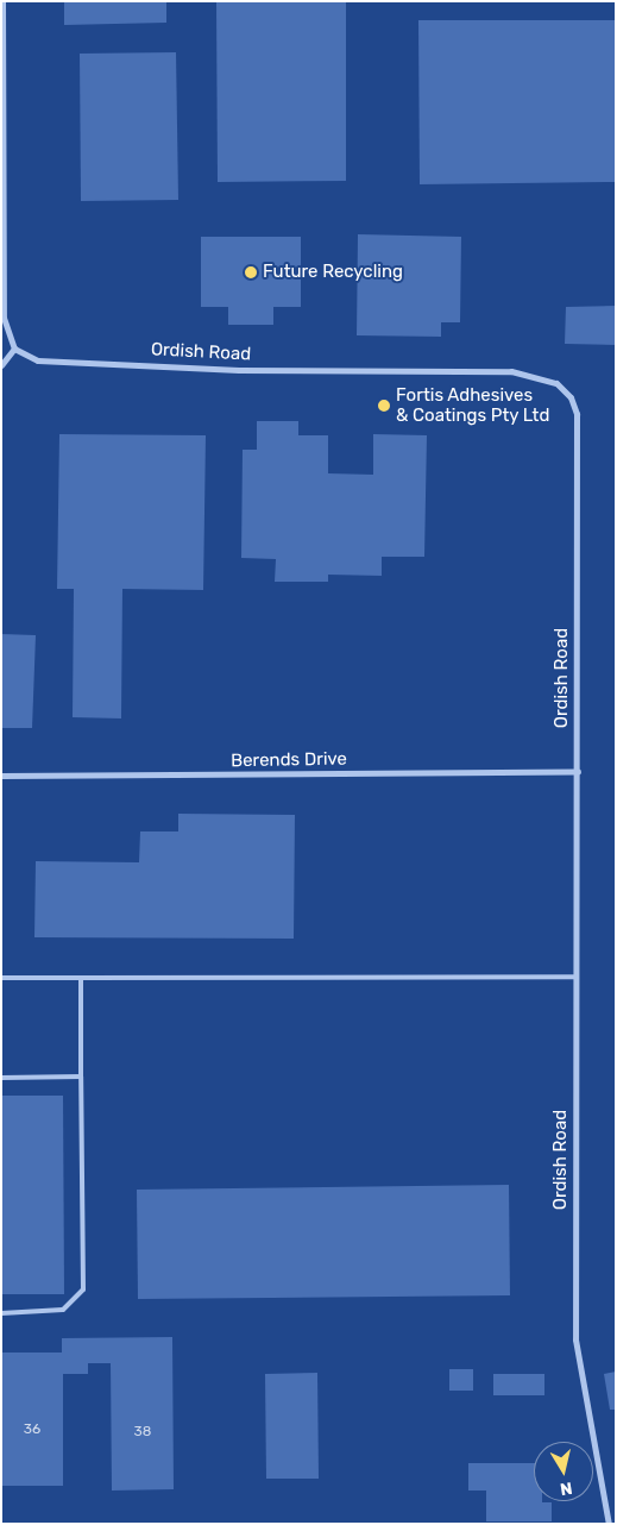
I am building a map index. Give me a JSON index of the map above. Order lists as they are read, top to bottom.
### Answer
{
  "streets": {
    "street": ["Ordish Road", "Berends Drive"]
  },
  "crossings": [
    ["Ordish Road", "Berends Drive"]
  ],
  "places": ["Future Recycling", "Fortis Adhesives & Coatings Pty Ltd"],
  "house_numbers": ["36", "38"],
  "north": "bottom"
}
